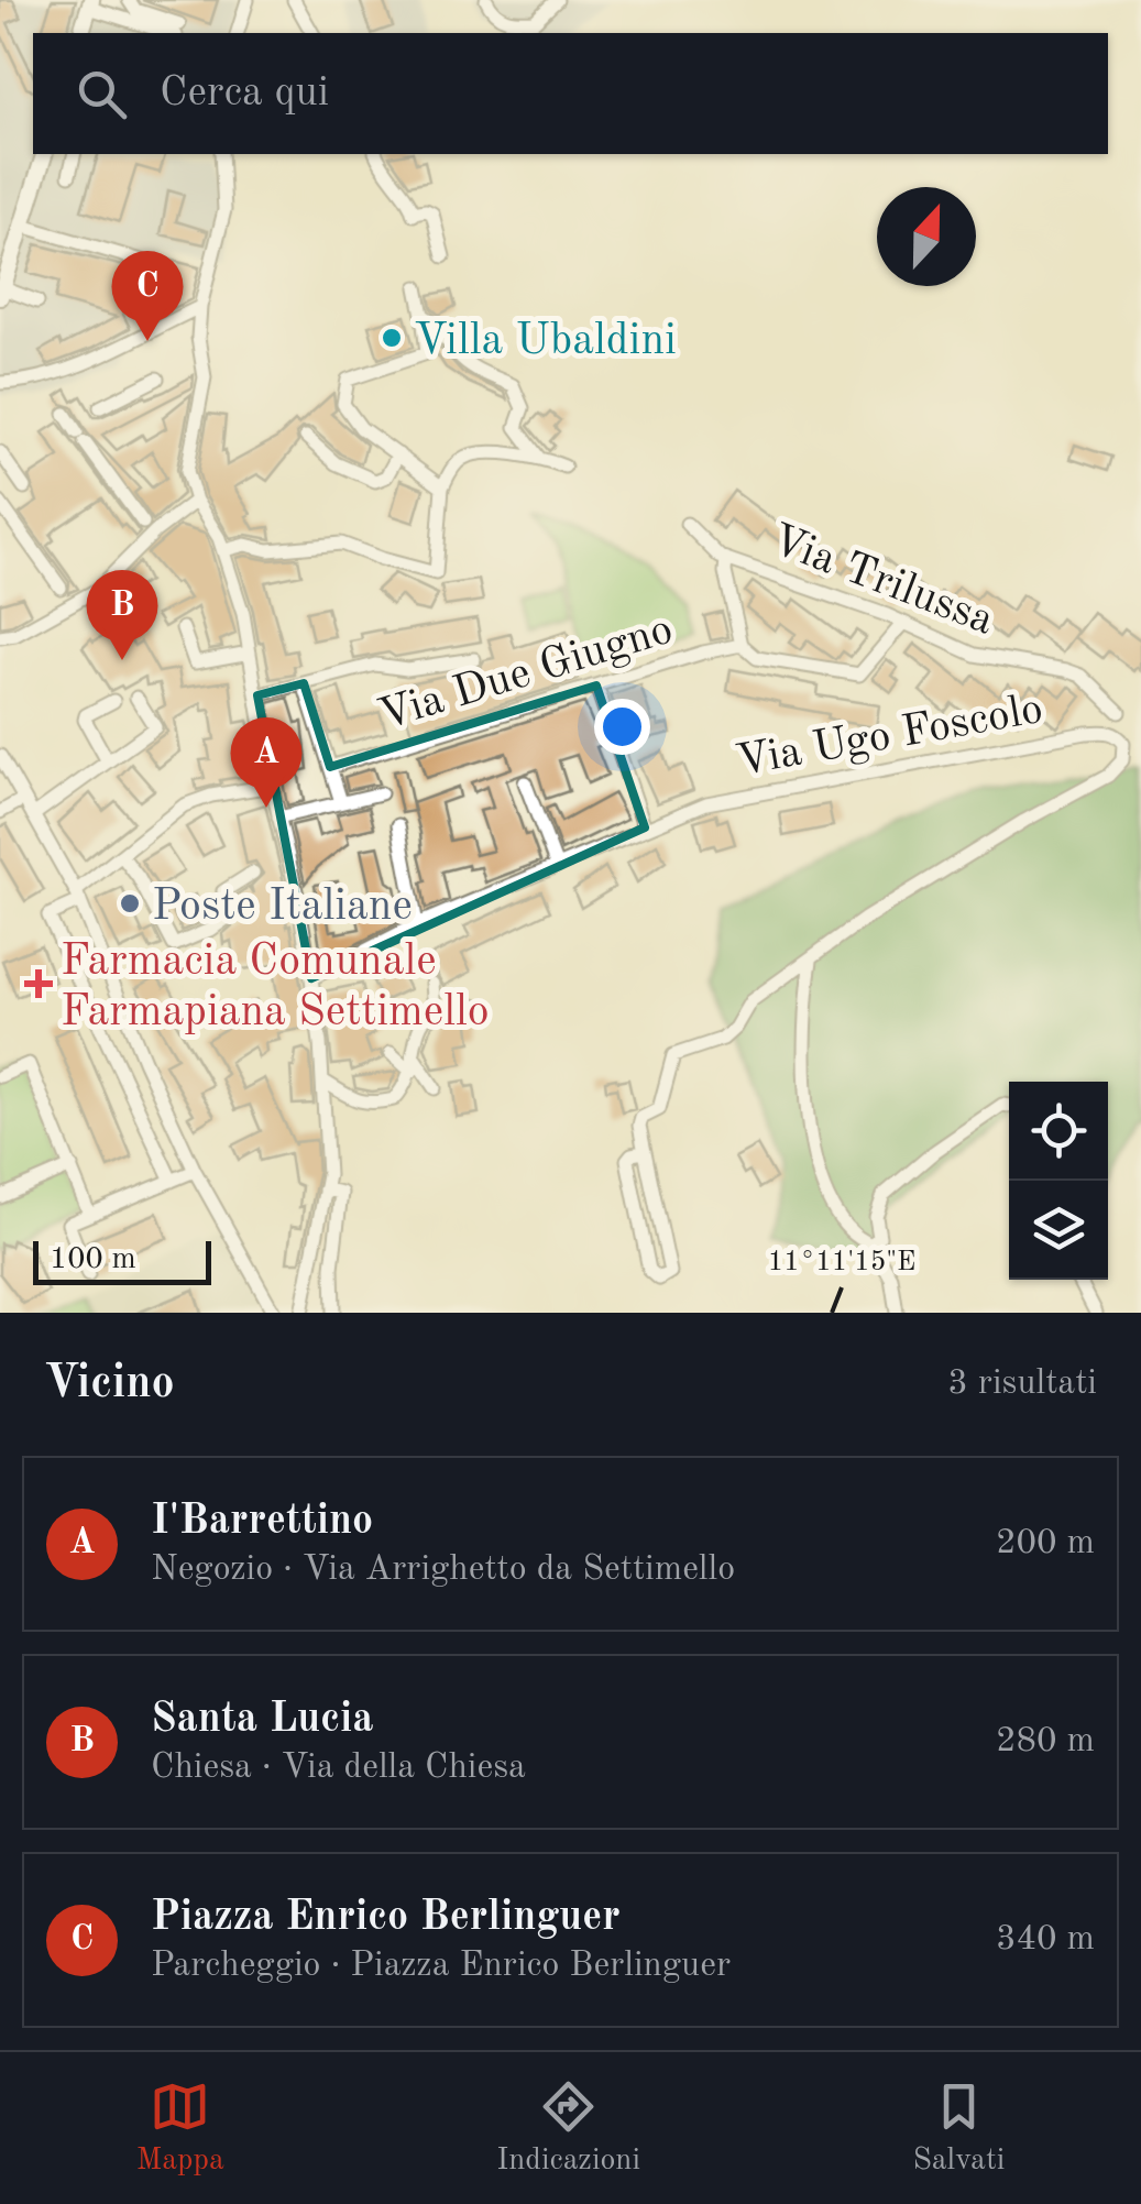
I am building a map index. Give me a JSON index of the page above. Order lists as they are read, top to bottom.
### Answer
{
  "streets": {
    "street": ["Via Trilussa", "Via Due Giugno", "Via Ugo Foscolo"]
  },
  "crossings": [
    ["Via Trilussa", "Via Due Giugno"]
  ],
  "places": {
    "other": ["Villa Ubaldini", "Poste Italiane"],
    "health": ["Farmacia Comunale Farmapiana Settimello"]
  },
  "scale_bar": "100 m",
  "north": "top",
  "page": {
    "search": "Cerca qui",
    "pins": ["C", "B", "A"],
    "scale": "100 m",
    "heading": ["Vicino", "3 risultati"],
    "list": [
      {
        "mark": "A",
        "name": "I'Barrettino",
        "note": "Negozio · Via Arrighetto da Settimello",
        "value": "200 m"
      },
      {
        "mark": "B",
        "name": "Santa Lucia",
        "note": "Chiesa · Via della Chiesa",
        "value": "280 m"
      },
      {
        "mark": "C",
        "name": "Piazza Enrico Berlinguer",
        "note": "Parcheggio · Piazza Enrico Berlinguer",
        "value": "340 m"
      }
    ],
    "nav": ["Mappa", "Indicazioni", "Salvati"]
  },
  "coordinates": ["11°11'15\"E"]
}
